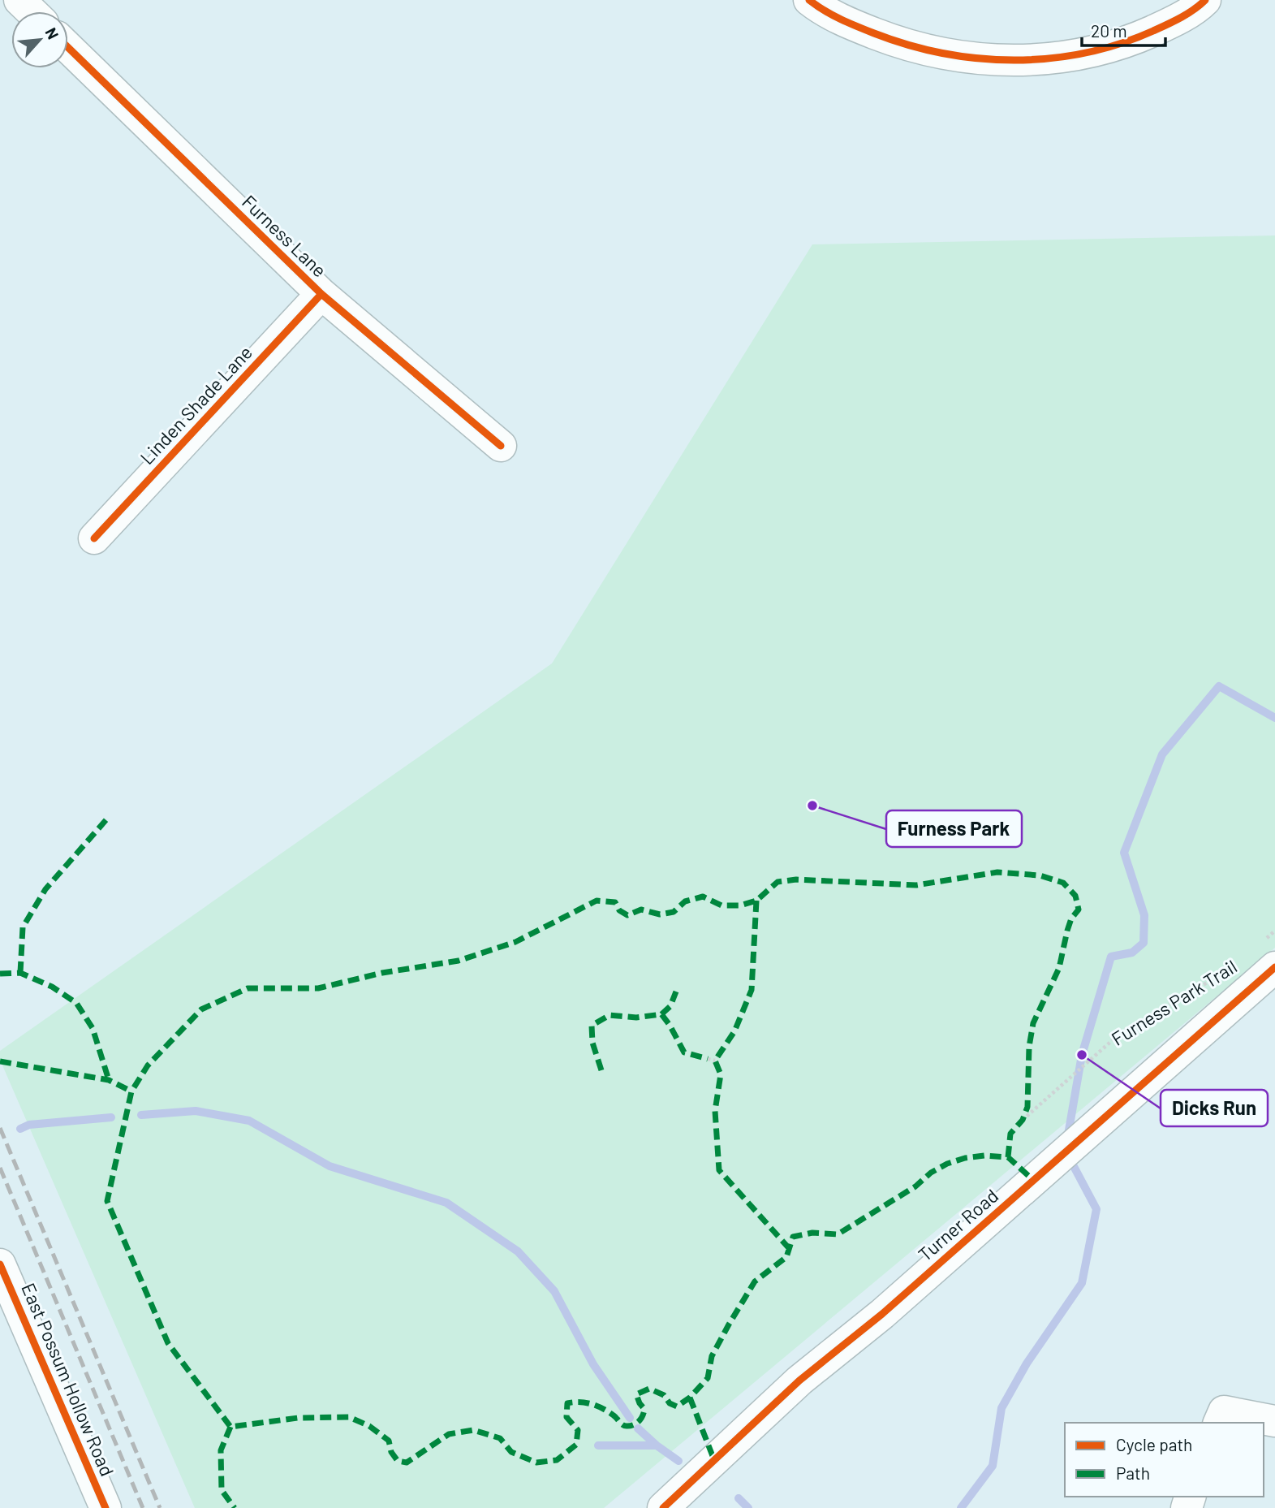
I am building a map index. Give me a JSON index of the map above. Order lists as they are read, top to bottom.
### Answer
{
  "streets": {
    "street": [
      "Furness Lane",
      "Linden Shade Lane",
      "Turner Road",
      "East Possum Hollow Road"
    ],
    "path": ["Furness Park Trail"]
  },
  "crossings": [
    ["Furness Lane", "Linden Shade Lane"]
  ],
  "places": ["Furness Park", "Dicks Run"],
  "legend": ["Cycle path", "Path"],
  "scale_bar": "20 m",
  "north": "top right"
}
